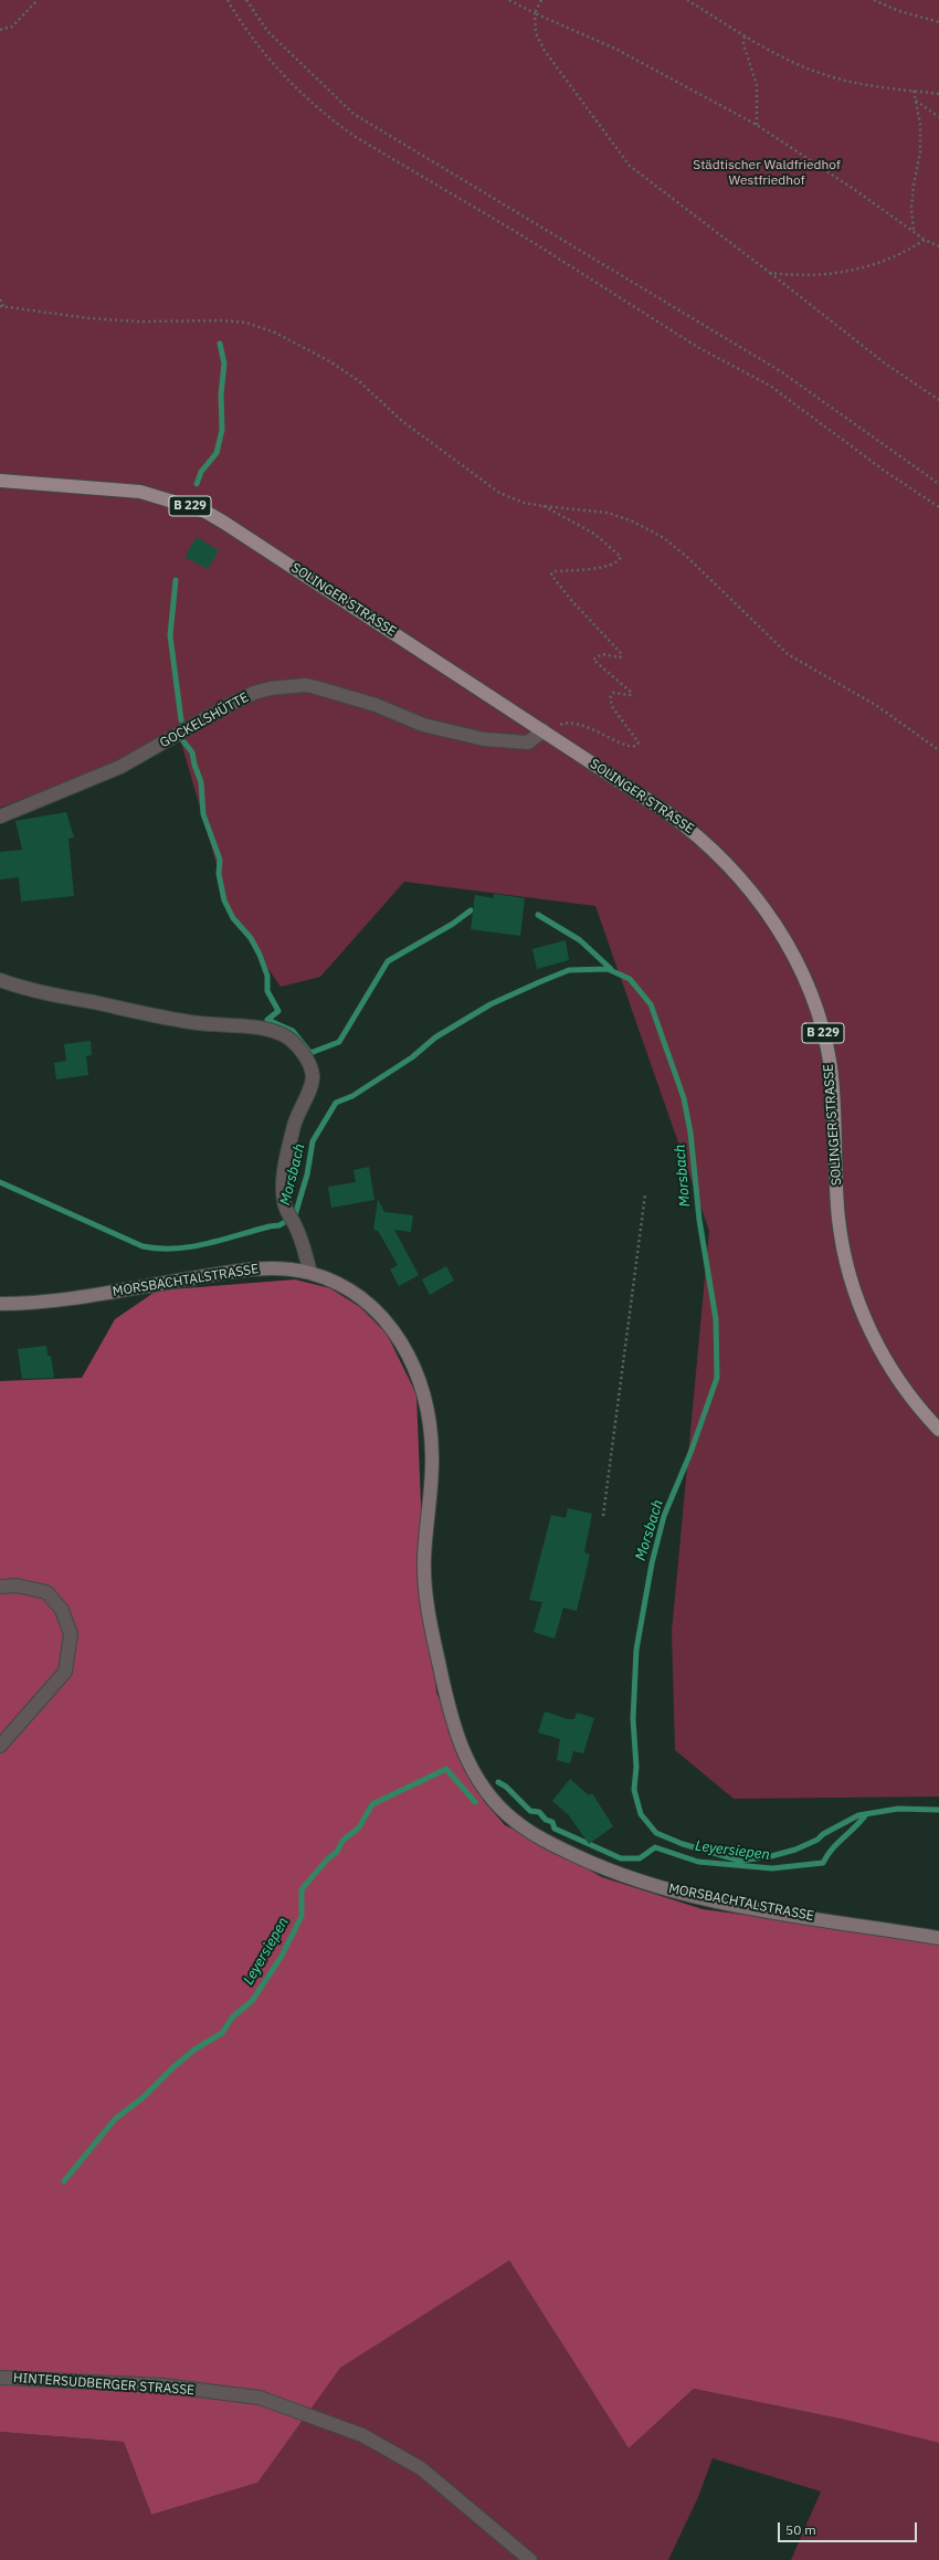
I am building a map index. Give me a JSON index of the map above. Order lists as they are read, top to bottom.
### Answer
{
  "streets": {
    "main road": ["B 229", "SOLINGER STRASSE", "MORSBACHTALSTRASSE"],
    "street": ["GOCKELSHÜTTE", "HINTERSUDBERGER STRASSE"]
  },
  "crossings": [
    ["SOLINGER STRASSE", "GOCKELSHÜTTE"]
  ],
  "water": ["Morsbach", "Leyersiepen"],
  "parks": ["Städtischer Waldfriedhof Westfriedhof"],
  "scale_bar": "50 m"
}
